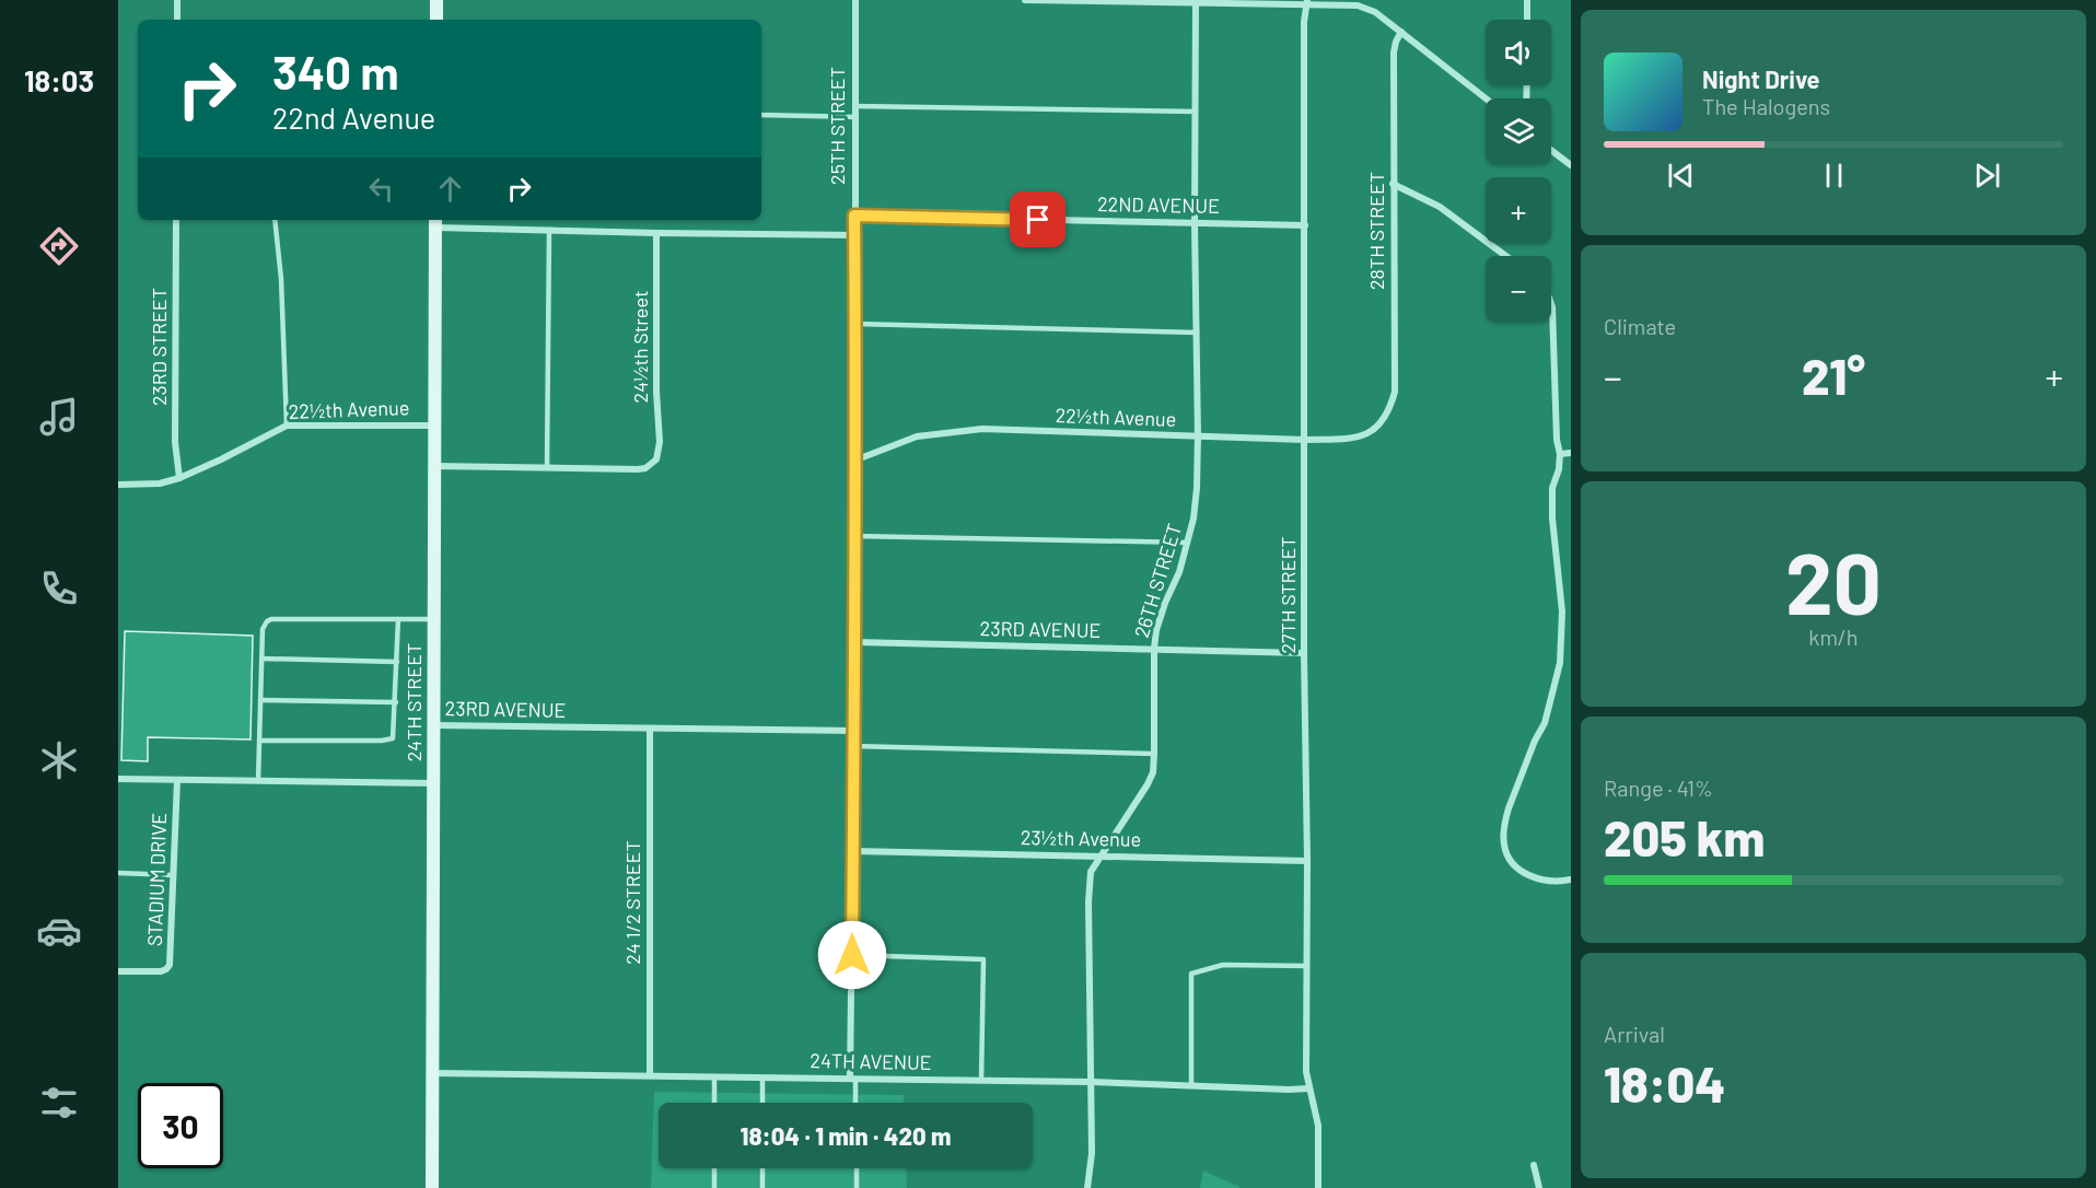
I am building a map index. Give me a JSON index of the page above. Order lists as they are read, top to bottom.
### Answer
{
  "streets": {
    "street": [
      "25TH STREET",
      "22ND AVENUE",
      "28TH STREET",
      "23RD STREET",
      "24½th Street",
      "22½th Avenue",
      "26TH STREET",
      "27TH STREET",
      "23RD AVENUE",
      "24TH STREET",
      "23½th Avenue",
      "STADIUM DRIVE",
      "24 1/2 STREET",
      "24TH AVENUE"
    ]
  },
  "crossings": [
    ["25TH STREET", "22ND AVENUE"],
    ["25TH STREET", "22½th Avenue"],
    ["25TH STREET", "23RD AVENUE"],
    ["25TH STREET", "23½th Avenue"],
    ["25TH STREET", "24TH AVENUE"],
    ["22ND AVENUE", "26TH STREET"],
    ["22ND AVENUE", "27TH STREET"],
    ["28TH STREET", "22½th Avenue"],
    ["23RD STREET", "22½th Avenue"],
    ["22½th Avenue", "26TH STREET"],
    ["22½th Avenue", "27TH STREET"],
    ["22½th Avenue", "24TH STREET"],
    ["26TH STREET", "23RD AVENUE"],
    ["26TH STREET", "23½th Avenue"],
    ["26TH STREET", "24TH AVENUE"],
    ["27TH STREET", "23RD AVENUE"],
    ["27TH STREET", "23½th Avenue"],
    ["27TH STREET", "24TH AVENUE"],
    ["23RD AVENUE", "24TH STREET"],
    ["23RD AVENUE", "24 1/2 STREET"],
    ["24TH STREET", "24TH AVENUE"],
    ["24 1/2 STREET", "24TH AVENUE"]
  ],
  "page": {
    "tabs": "18:03",
    "map_buttons": ["+", "−"],
    "turn": ["340 m", "22nd Avenue"],
    "song": ["Night Drive", "The Halogens"],
    "tile": [
      "Climate",
      ["20", "km/h"],
      ["Range · 41%", "205 km"],
      ["Arrival", "18:04"]
    ],
    "heat": ["−", "21°", "+"],
    "limit": "30",
    "trip": "18:04 · 1 min · 420 m"
  }
}
